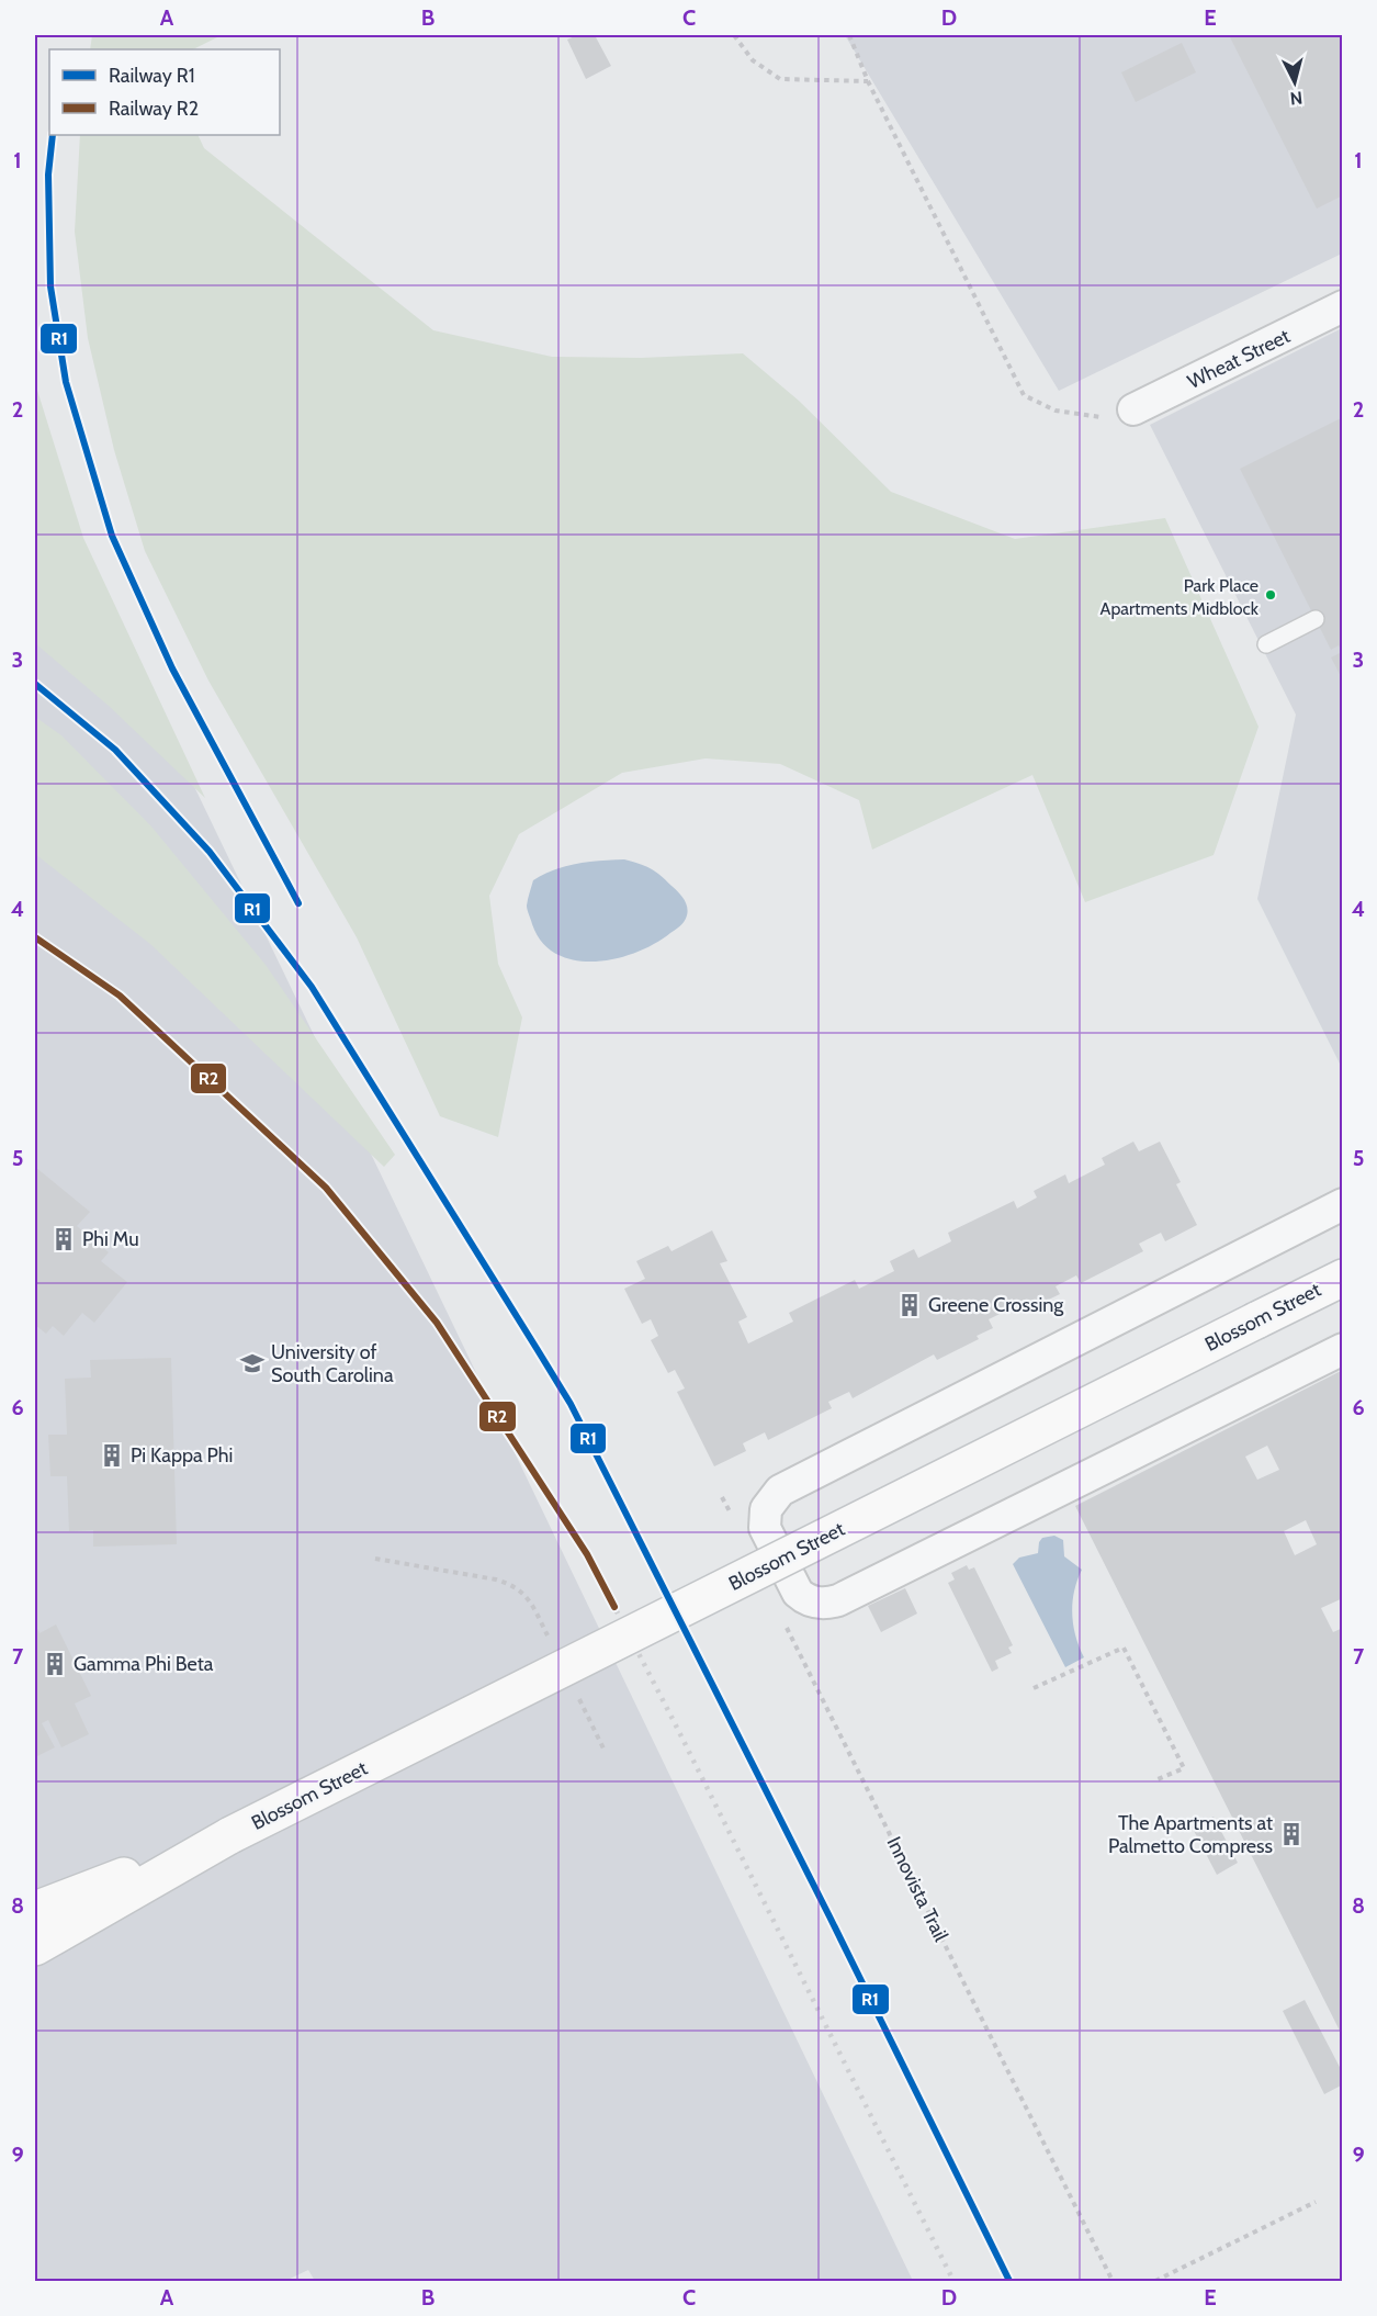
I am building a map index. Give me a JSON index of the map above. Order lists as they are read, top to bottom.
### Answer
{
  "streets": {
    "main road": ["Blossom Street"],
    "street": ["Wheat Street"],
    "path": ["Innovista Trail"]
  },
  "places": {
    "other": ["Park Place Apartments Midblock"],
    "building": [
      "Phi Mu",
      "Greene Crossing",
      "Pi Kappa Phi",
      "Gamma Phi Beta",
      "The Apartments at Palmetto Compress"
    ],
    "school or university": ["University of South Carolina"]
  },
  "lines": ["rail line R1", "rail line R2"],
  "legend": ["Railway R1", "Railway R2"],
  "north": "bottom",
  "grid": {
    "columns": [
      "A",
      "B",
      "C",
      "D",
      "E"
    ],
    "rows": [
      "1",
      "2",
      "3",
      "4",
      "5",
      "6",
      "7",
      "8",
      "9"
    ]
  }
}
